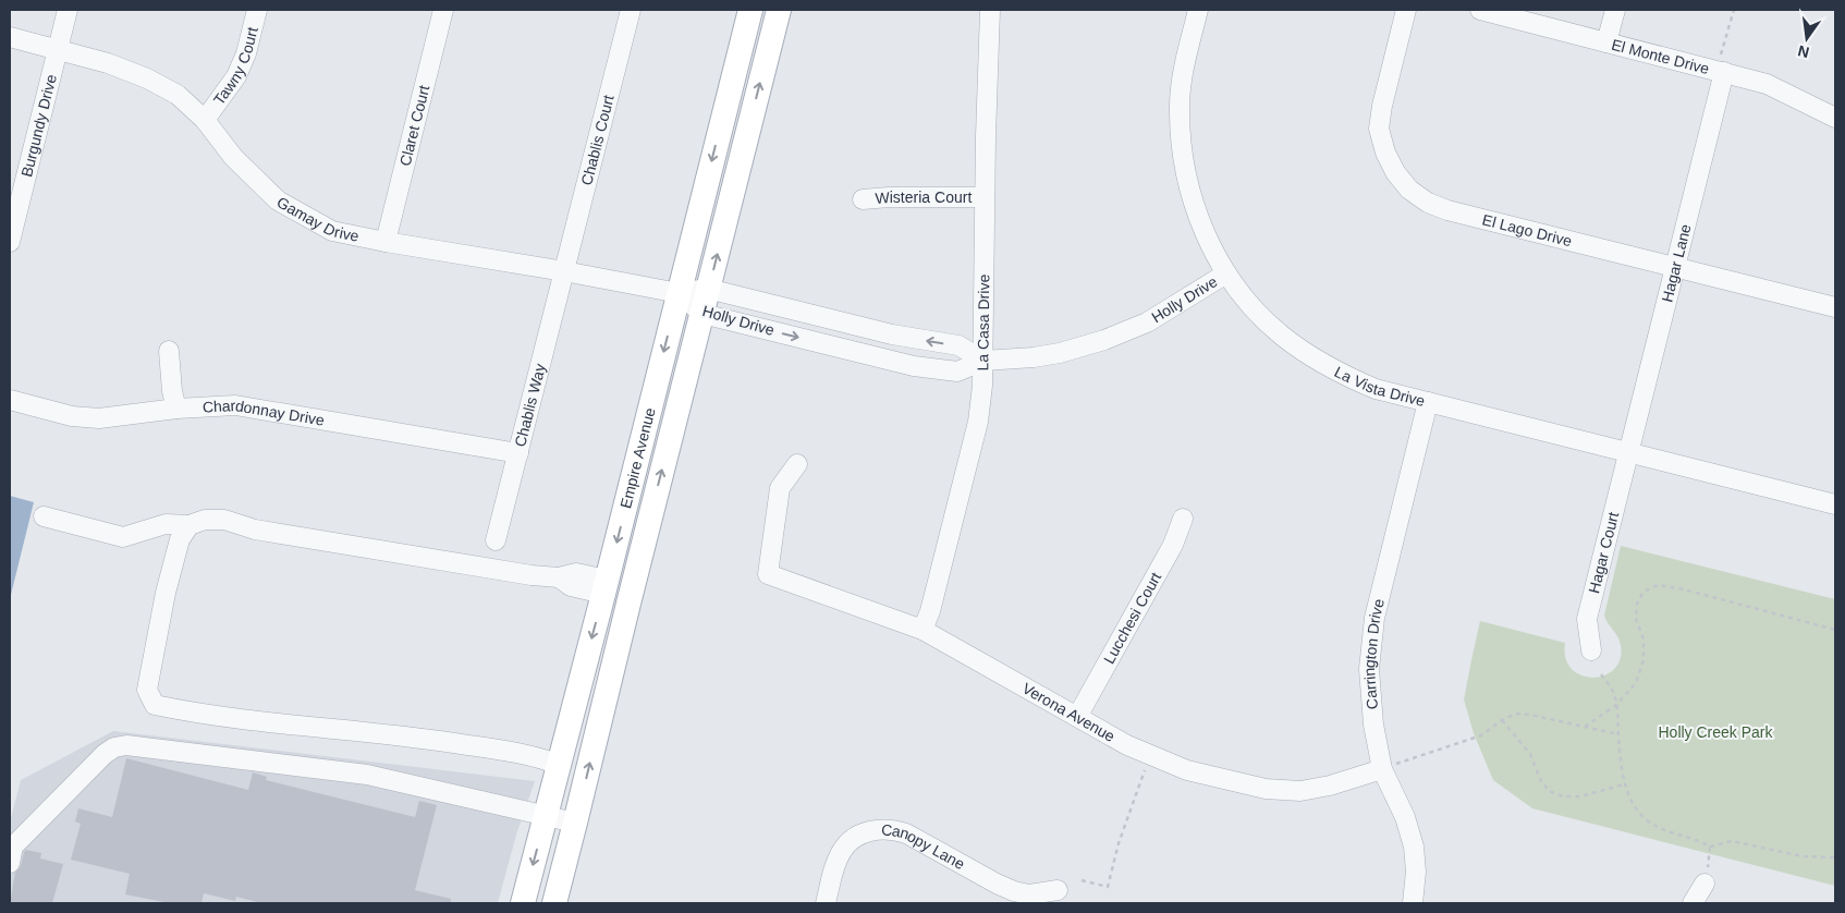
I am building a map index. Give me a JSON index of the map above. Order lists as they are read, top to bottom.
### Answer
{
  "streets": {
    "main road": ["Empire Avenue"],
    "street": [
      "El Monte Drive",
      "Tawny Court",
      "Burgundy Drive",
      "Claret Court",
      "Chablis Court",
      "Wisteria Court",
      "Gamay Drive",
      "El Lago Drive",
      "Hagar Lane",
      "Holly Drive",
      "La Casa Drive",
      "La Vista Drive",
      "Chablis Way",
      "Chardonnay Drive",
      "Hagar Court",
      "Lucchesi Court",
      "Carrington Drive",
      "Verona Avenue",
      "Canopy Lane"
    ]
  },
  "crossings": [
    ["El Monte Drive", "Hagar Lane"],
    ["Tawny Court", "Gamay Drive"],
    ["Burgundy Drive", "Gamay Drive"],
    ["Claret Court", "Gamay Drive"],
    ["Chablis Court", "Gamay Drive"],
    ["Chablis Court", "Chablis Way"],
    ["Wisteria Court", "La Casa Drive"],
    ["Gamay Drive", "Holly Drive"],
    ["Gamay Drive", "Chablis Way"],
    ["Gamay Drive", "Empire Avenue"],
    ["El Lago Drive", "Hagar Lane"],
    ["Hagar Lane", "La Vista Drive"],
    ["Hagar Lane", "Hagar Court"],
    ["Holly Drive", "La Casa Drive"],
    ["Holly Drive", "La Vista Drive"],
    ["Holly Drive", "Empire Avenue"],
    ["La Casa Drive", "Verona Avenue"],
    ["La Vista Drive", "Hagar Court"],
    ["La Vista Drive", "Carrington Drive"],
    ["Chablis Way", "Chardonnay Drive"],
    ["Lucchesi Court", "Verona Avenue"],
    ["Carrington Drive", "Verona Avenue"]
  ],
  "parks": ["Holly Creek Park"],
  "north": "bottom"
}
